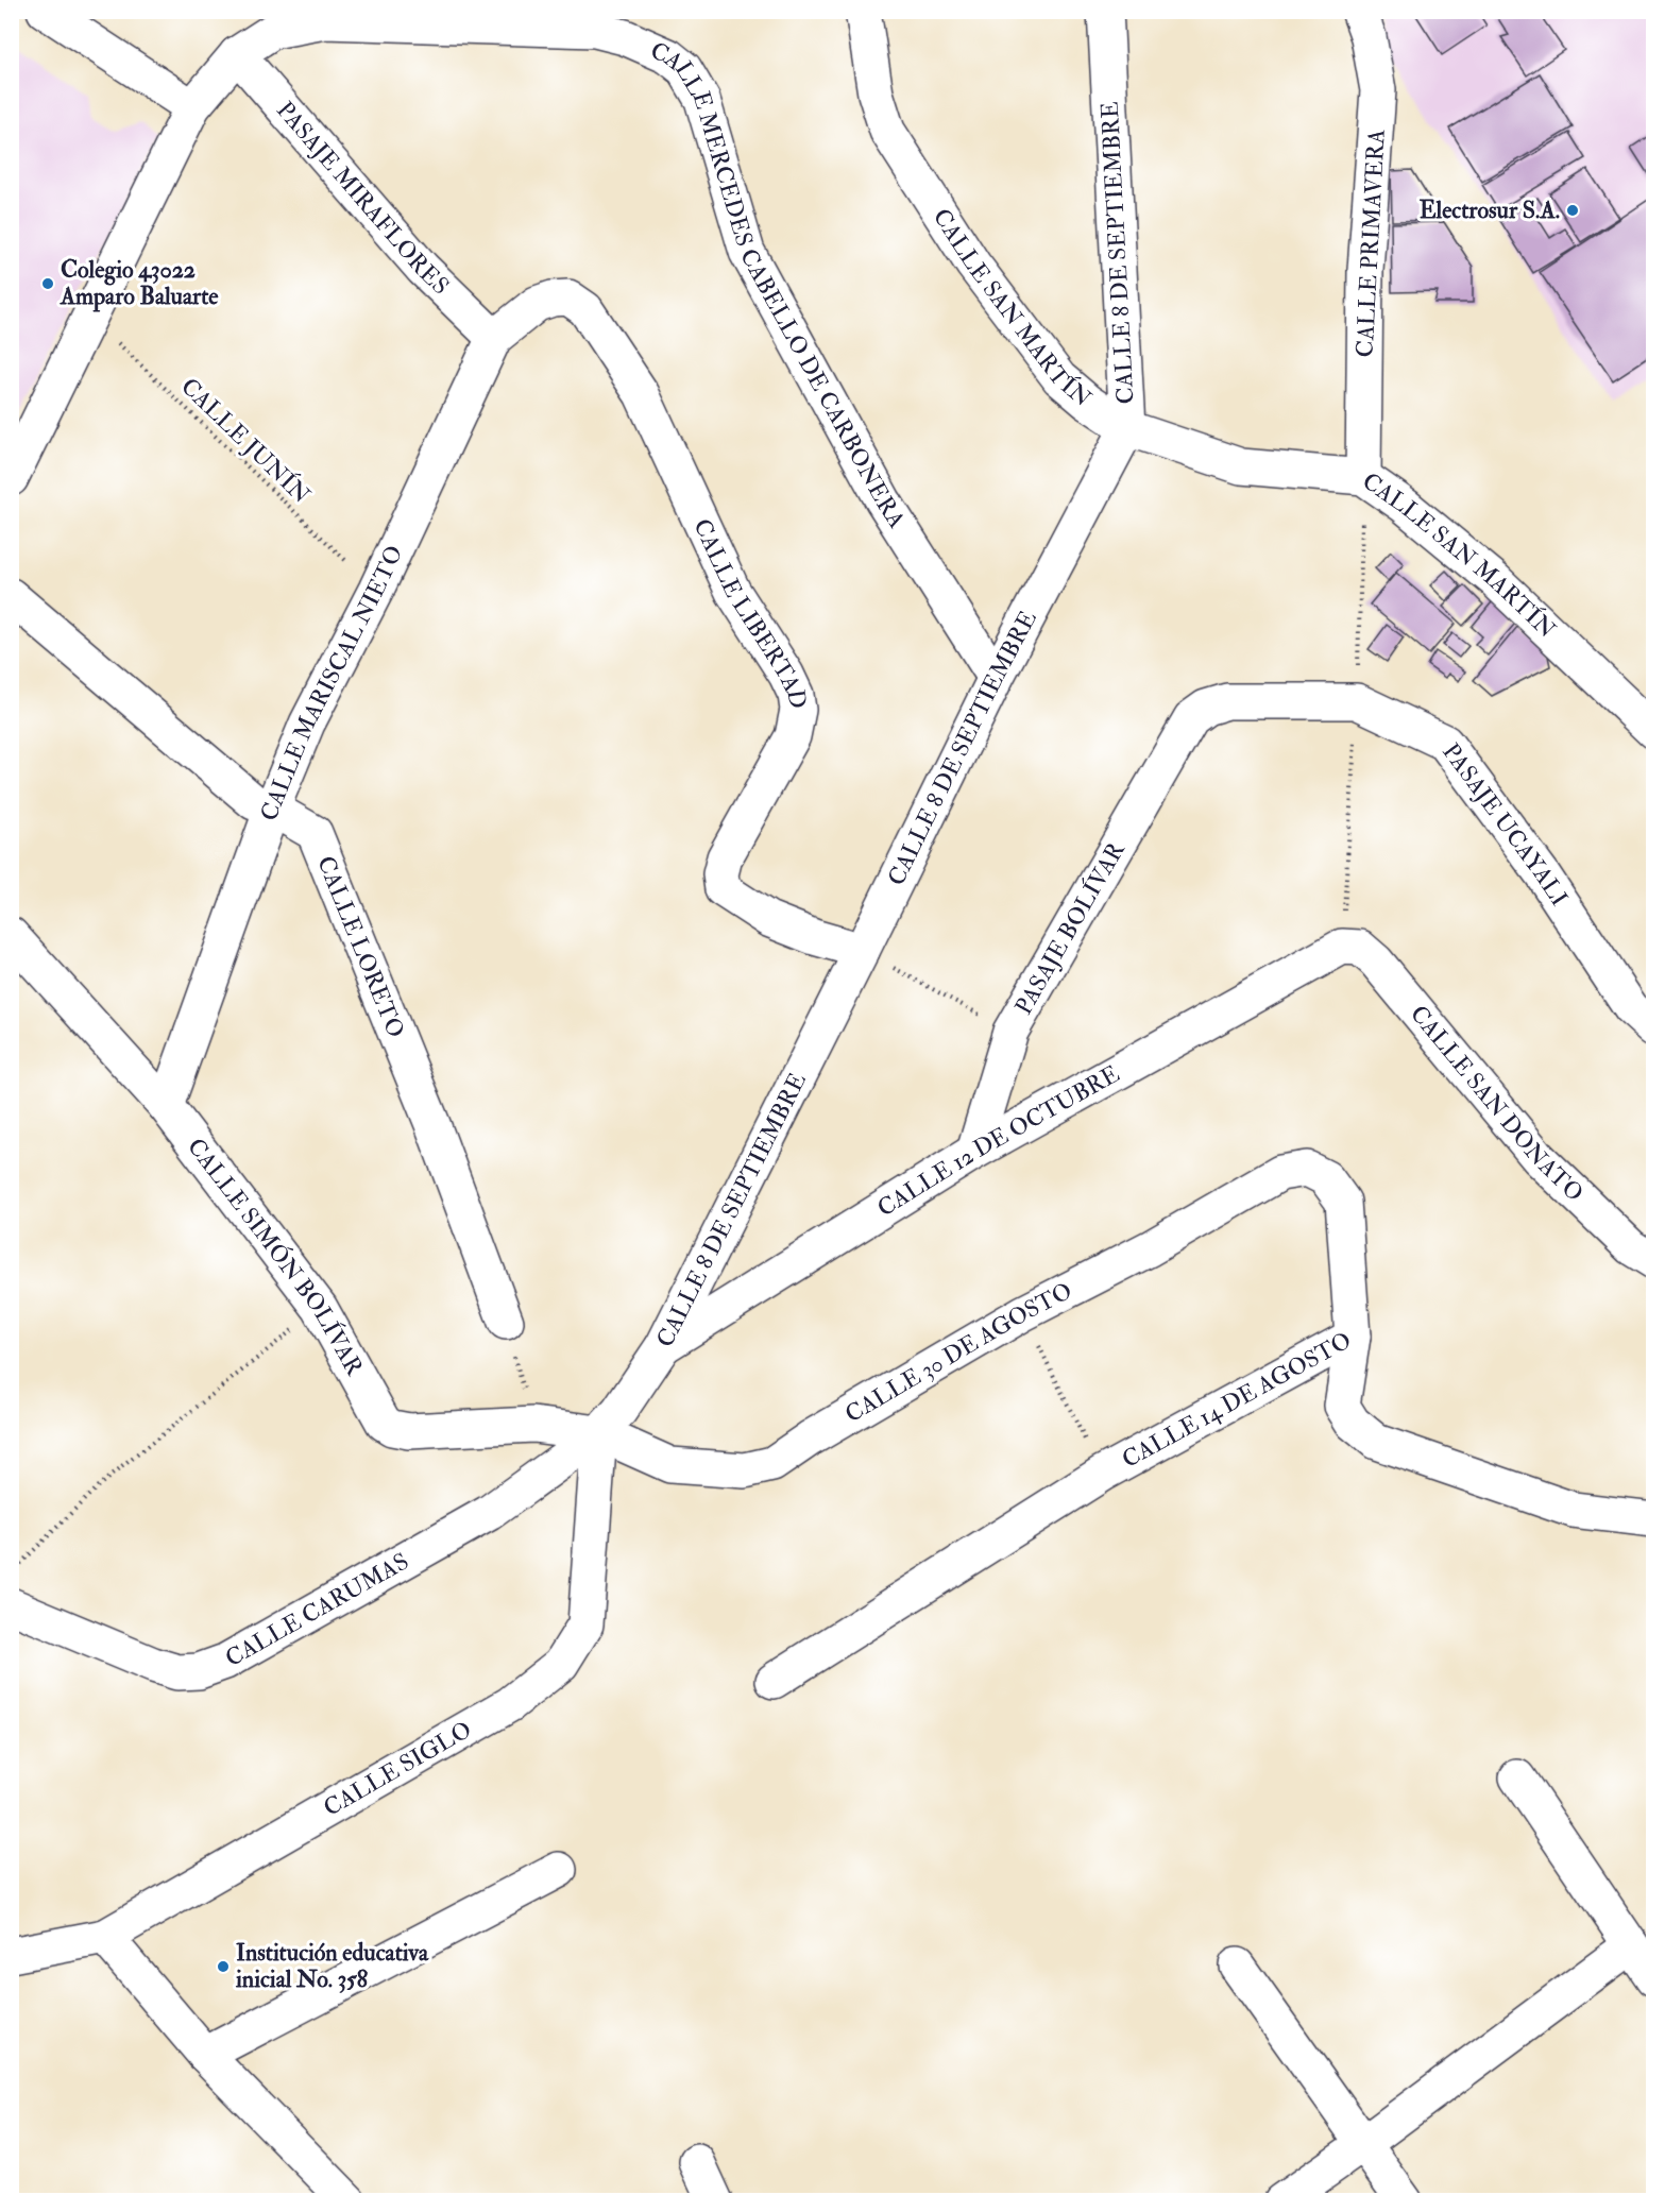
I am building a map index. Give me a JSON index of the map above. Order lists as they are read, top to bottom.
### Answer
{
  "streets": {
    "street": [
      "PASAJE MIRAFLORES",
      "CALLE PRIMAVERA",
      "CALLE 8 DE SEPTIEMBRE",
      "CALLE MERCEDES CABELLO DE CARBONERA",
      "CALLE SAN MARTÍN",
      "CALLE LIBERTAD",
      "CALLE MARISCAL NIETO",
      "PASAJE UCAYALI",
      "PASAJE BOLÍVAR",
      "CALLE LORETO",
      "CALLE SAN DONATO",
      "CALLE 12 DE OCTUBRE",
      "CALLE SIMÓN BOLÍVAR",
      "CALLE 30 DE AGOSTO",
      "CALLE 14 DE AGOSTO",
      "CALLE CARUMAS",
      "CALLE SIGLO"
    ],
    "path": ["CALLE JUNÍN"]
  },
  "crossings": [
    ["PASAJE MIRAFLORES", "CALLE MERCEDES CABELLO DE CARBONERA"],
    ["PASAJE MIRAFLORES", "CALLE MARISCAL NIETO"],
    ["CALLE PRIMAVERA", "CALLE SAN MARTÍN"],
    ["CALLE 8 DE SEPTIEMBRE", "CALLE MERCEDES CABELLO DE CARBONERA"],
    ["CALLE 8 DE SEPTIEMBRE", "CALLE SAN MARTÍN"],
    ["CALLE 8 DE SEPTIEMBRE", "CALLE LIBERTAD"],
    ["CALLE 8 DE SEPTIEMBRE", "CALLE 12 DE OCTUBRE"],
    ["CALLE 8 DE SEPTIEMBRE", "CALLE SIMÓN BOLÍVAR"],
    ["CALLE 8 DE SEPTIEMBRE", "CALLE 30 DE AGOSTO"],
    ["CALLE 8 DE SEPTIEMBRE", "CALLE CARUMAS"],
    ["CALLE 8 DE SEPTIEMBRE", "CALLE SIGLO"],
    ["CALLE MERCEDES CABELLO DE CARBONERA", "CALLE JUNÍN"],
    ["CALLE JUNÍN", "CALLE MARISCAL NIETO"],
    ["CALLE LIBERTAD", "CALLE MARISCAL NIETO"],
    ["CALLE MARISCAL NIETO", "CALLE LORETO"],
    ["CALLE MARISCAL NIETO", "CALLE SIMÓN BOLÍVAR"],
    ["PASAJE UCAYALI", "PASAJE BOLÍVAR"],
    ["PASAJE BOLÍVAR", "CALLE 12 DE OCTUBRE"],
    ["CALLE SAN DONATO", "CALLE 12 DE OCTUBRE"],
    ["CALLE SIMÓN BOLÍVAR", "CALLE 30 DE AGOSTO"],
    ["CALLE SIMÓN BOLÍVAR", "CALLE CARUMAS"],
    ["CALLE SIMÓN BOLÍVAR", "CALLE SIGLO"],
    ["CALLE 30 DE AGOSTO", "CALLE 14 DE AGOSTO"],
    ["CALLE 30 DE AGOSTO", "CALLE CARUMAS"],
    ["CALLE 30 DE AGOSTO", "CALLE SIGLO"],
    ["CALLE CARUMAS", "CALLE SIGLO"]
  ],
  "places": ["Electrosur S.A.", "Colegio 43022 Amparo Baluarte", "Institución educativa inicial No. 358"]
}
